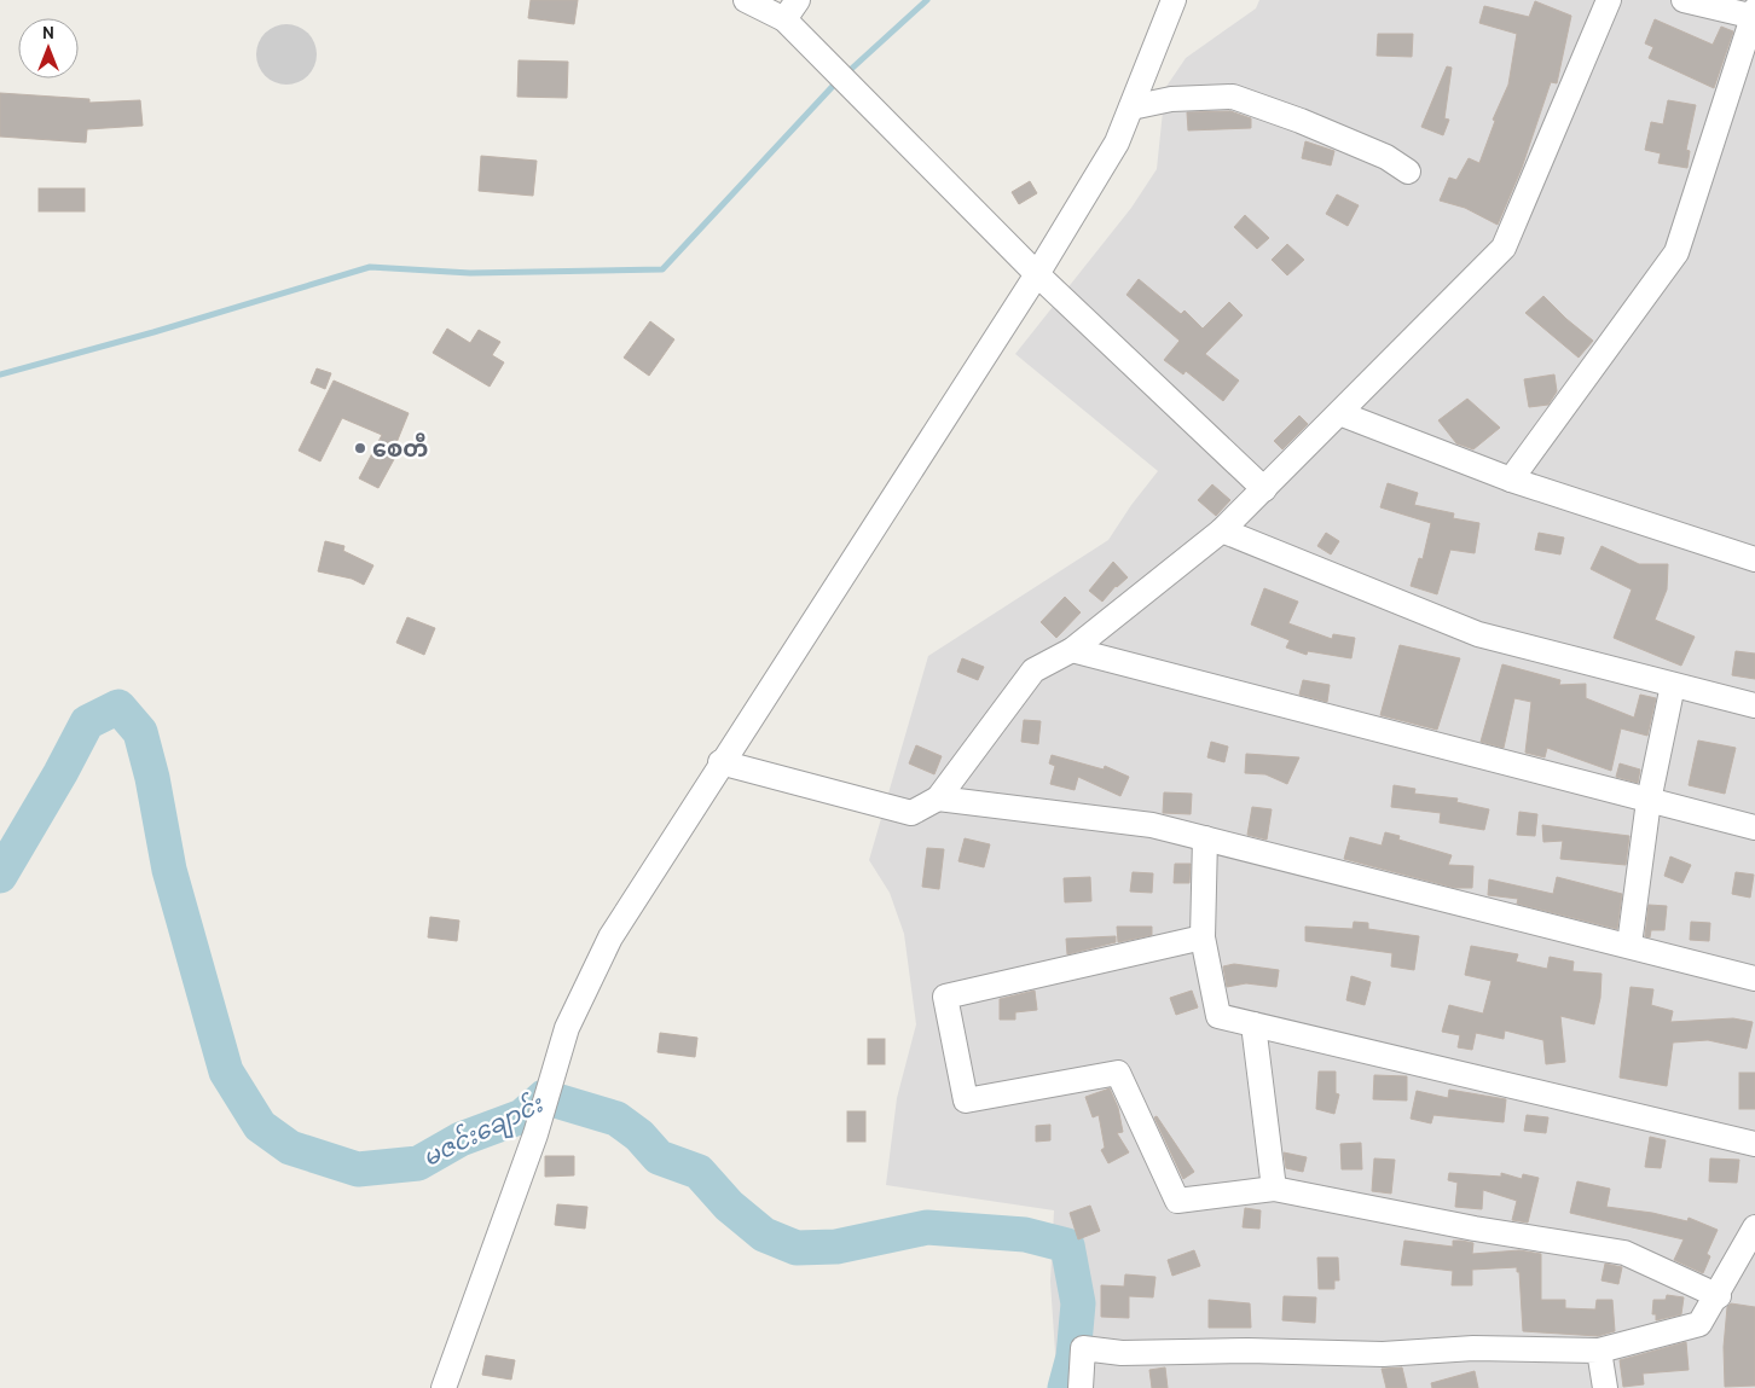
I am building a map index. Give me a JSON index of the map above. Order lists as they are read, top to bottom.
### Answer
{
  "water": ["မဇင်းချောင်း"],
  "places": ["စေတီ"],
  "north": "top"
}
